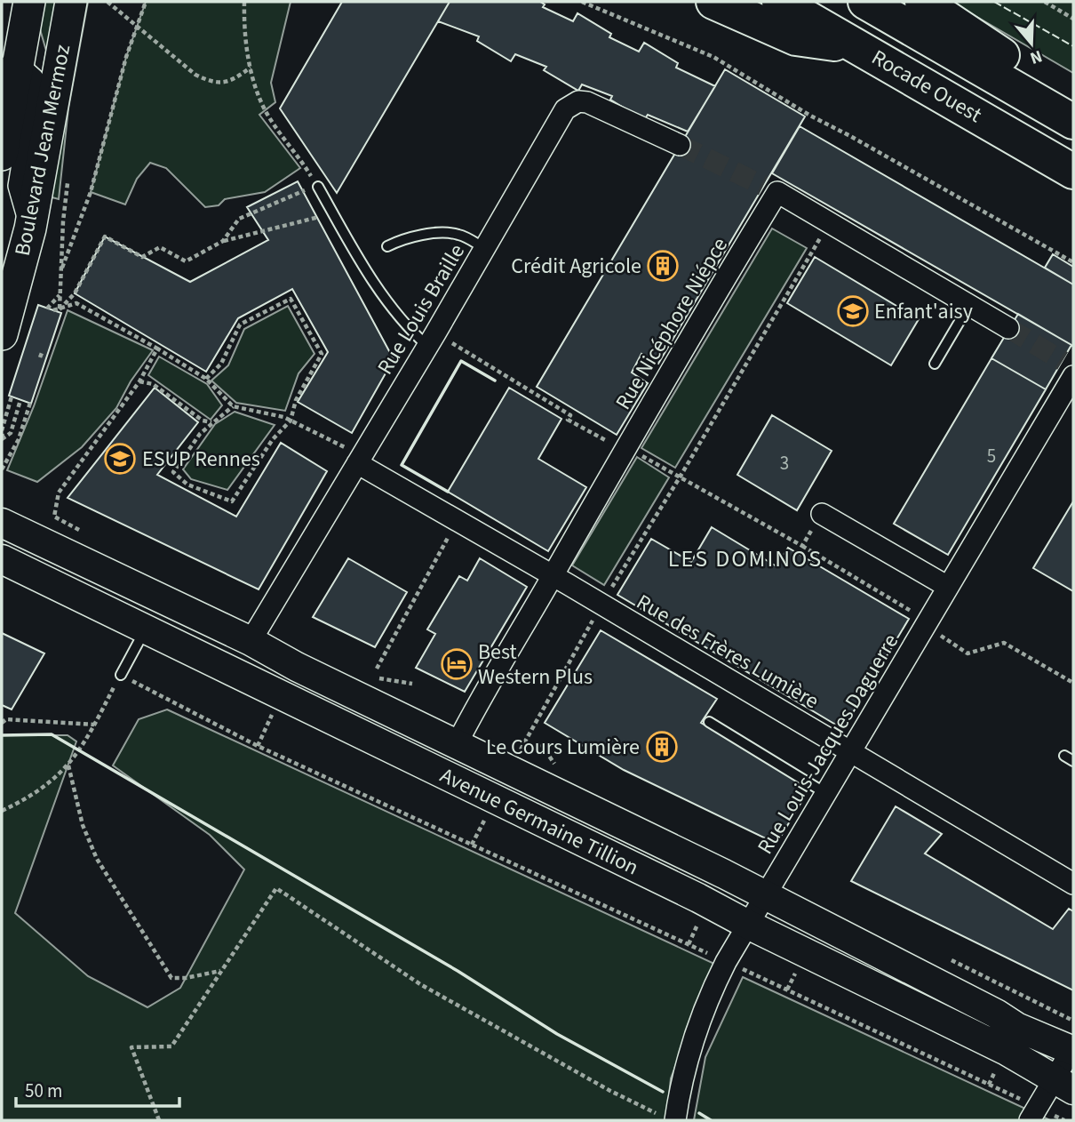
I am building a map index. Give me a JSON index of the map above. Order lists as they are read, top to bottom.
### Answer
{
  "streets": {
    "highway": ["Rocade Ouest"],
    "main road": ["Boulevard Jean Mermoz"],
    "street": [
      "Rue Louis Braille",
      "Rue Nicéphore Niépce",
      "Rue des Frères Lumière",
      "Rue Louis-Jacques Daguerre",
      "Avenue Germaine Tillion"
    ]
  },
  "crossings": [
    ["Rue Louis Braille", "Rue des Frères Lumière"],
    ["Rue Louis Braille", "Avenue Germaine Tillion"],
    ["Rue Nicéphore Niépce", "Rue des Frères Lumière"],
    ["Rue Nicéphore Niépce", "Avenue Germaine Tillion"],
    ["Rue des Frères Lumière", "Rue Louis-Jacques Daguerre"],
    ["Rue Louis-Jacques Daguerre", "Avenue Germaine Tillion"]
  ],
  "districts": ["LES DOMINOS"],
  "places": {
    "building": ["Crédit Agricole", "Le Cours Lumière"],
    "school or university": ["Enfant'aisy", "ESUP Rennes"],
    "hotel": ["Best Western Plus"]
  },
  "house_numbers": ["5", "3"],
  "scale_bar": "50 m",
  "north": "bottom"
}
